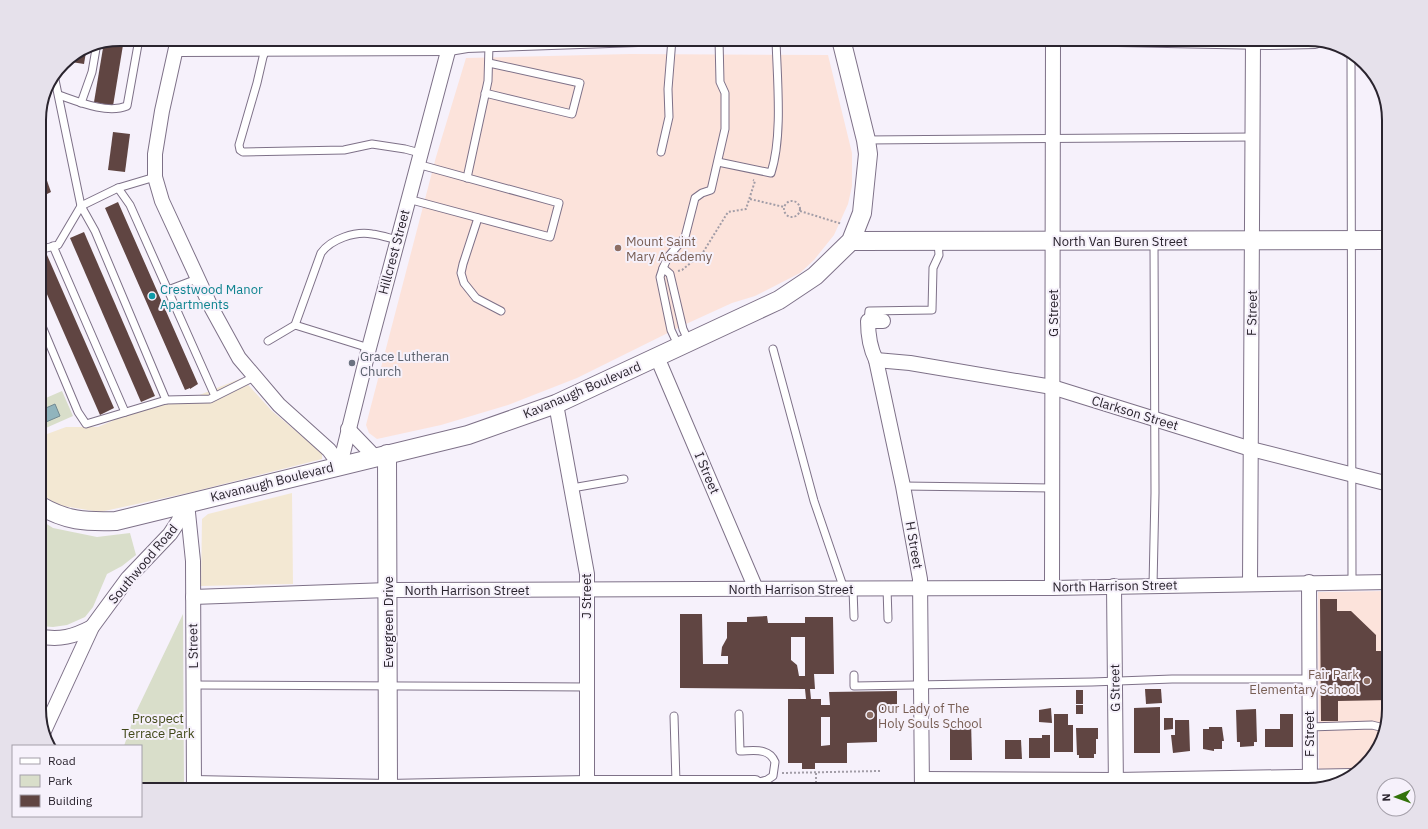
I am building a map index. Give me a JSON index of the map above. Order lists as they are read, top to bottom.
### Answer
{
  "streets": {
    "street": [
      "North Van Buren Street",
      "Hillcrest Street",
      "G Street",
      "F Street",
      "Kavanaugh Boulevard",
      "Clarkson Street",
      "I Street",
      "H Street",
      "Southwood Road",
      "North Harrison Street",
      "J Street",
      "Evergreen Drive",
      "L Street"
    ]
  },
  "crossings": [
    ["North Van Buren Street", "G Street"],
    ["North Van Buren Street", "F Street"],
    ["North Van Buren Street", "Kavanaugh Boulevard"],
    ["Hillcrest Street", "Kavanaugh Boulevard"],
    ["G Street", "Clarkson Street"],
    ["G Street", "North Harrison Street"],
    ["F Street", "Clarkson Street"],
    ["F Street", "North Harrison Street"],
    ["Kavanaugh Boulevard", "I Street"],
    ["Kavanaugh Boulevard", "Southwood Road"],
    ["Kavanaugh Boulevard", "J Street"],
    ["Kavanaugh Boulevard", "Evergreen Drive"],
    ["Kavanaugh Boulevard", "L Street"],
    ["Clarkson Street", "H Street"],
    ["I Street", "North Harrison Street"],
    ["H Street", "North Harrison Street"],
    ["Southwood Road", "L Street"],
    ["North Harrison Street", "J Street"],
    ["North Harrison Street", "Evergreen Drive"],
    ["North Harrison Street", "L Street"]
  ],
  "parks": ["Prospect Terrace Park"],
  "places": [
    "Mount Saint Mary Academy",
    "Crestwood Manor Apartments",
    "Grace Lutheran Church",
    "Fair Park Elementary School",
    "Our Lady of The Holy Souls School"
  ],
  "legend": ["Road", "Park", "Building"],
  "north": "left"
}
